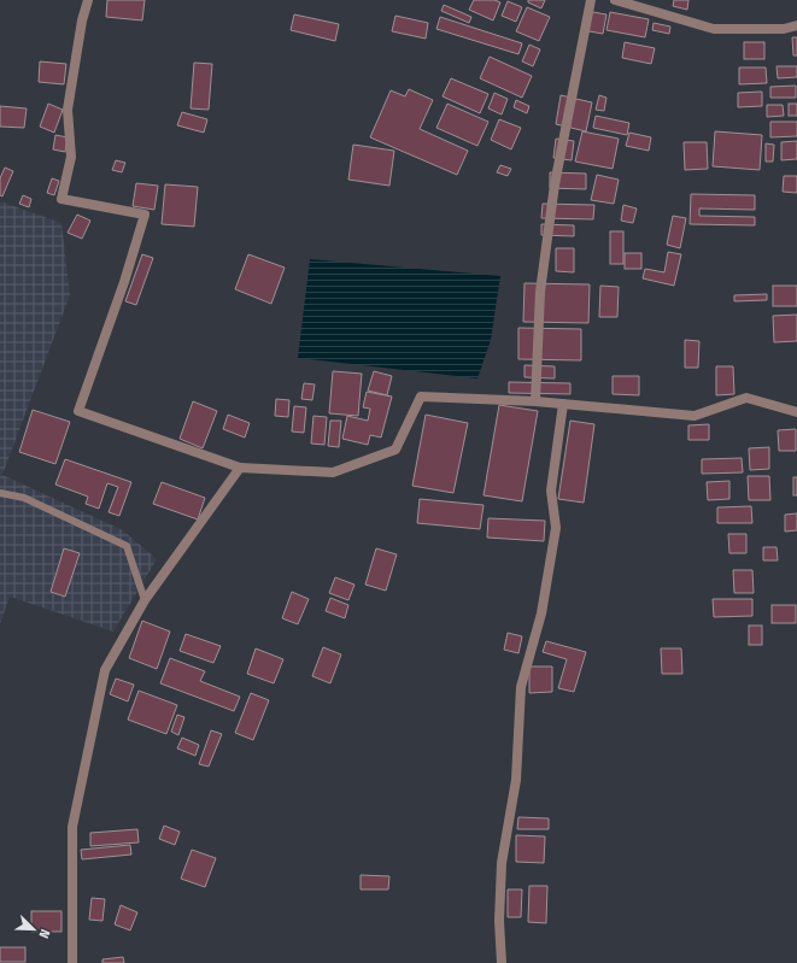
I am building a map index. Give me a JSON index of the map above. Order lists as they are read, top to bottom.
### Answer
{
  "north": "bottom right"
}
